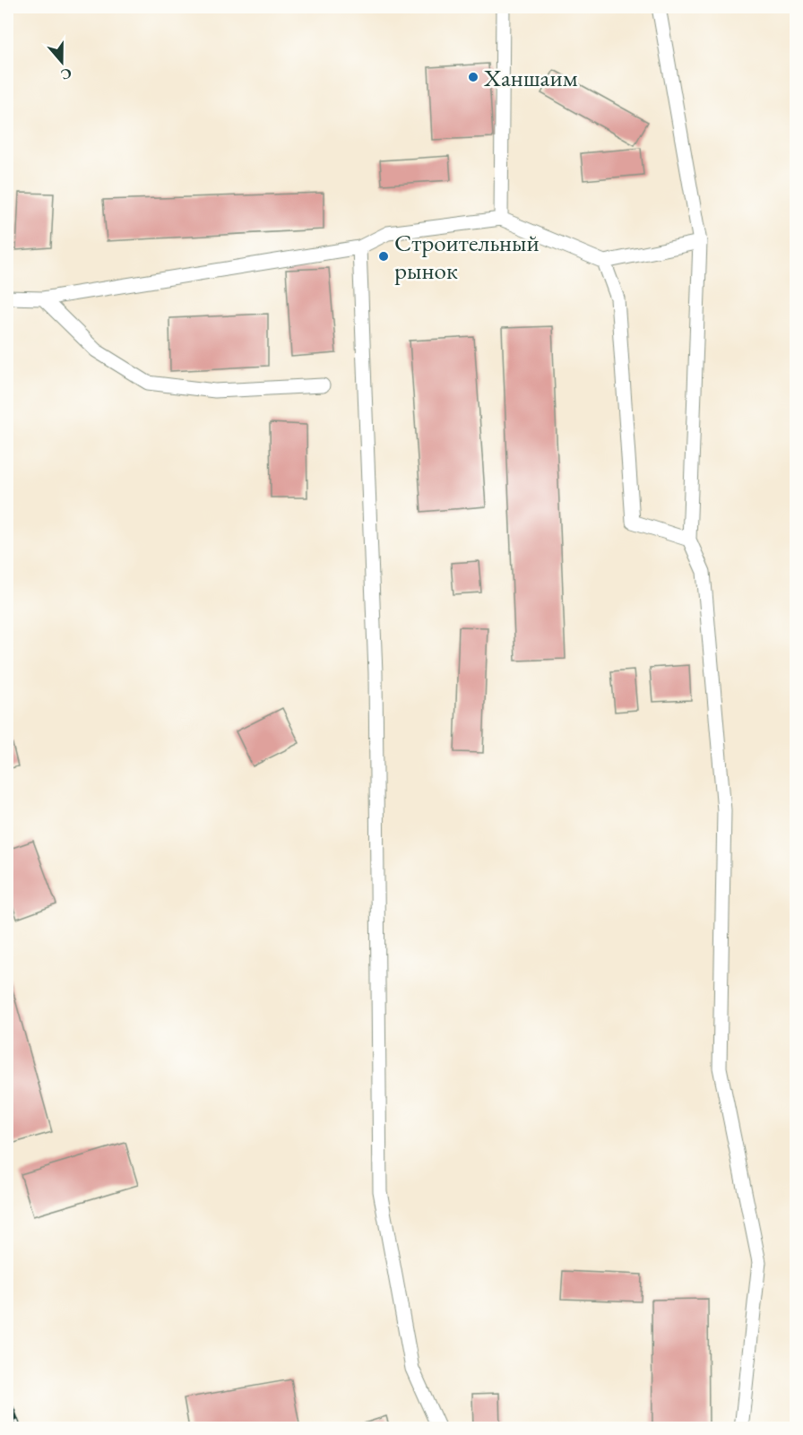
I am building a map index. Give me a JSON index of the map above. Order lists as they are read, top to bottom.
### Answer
{
  "places": ["Ханшаим", "Строительный рынок"],
  "north": "bottom"
}
